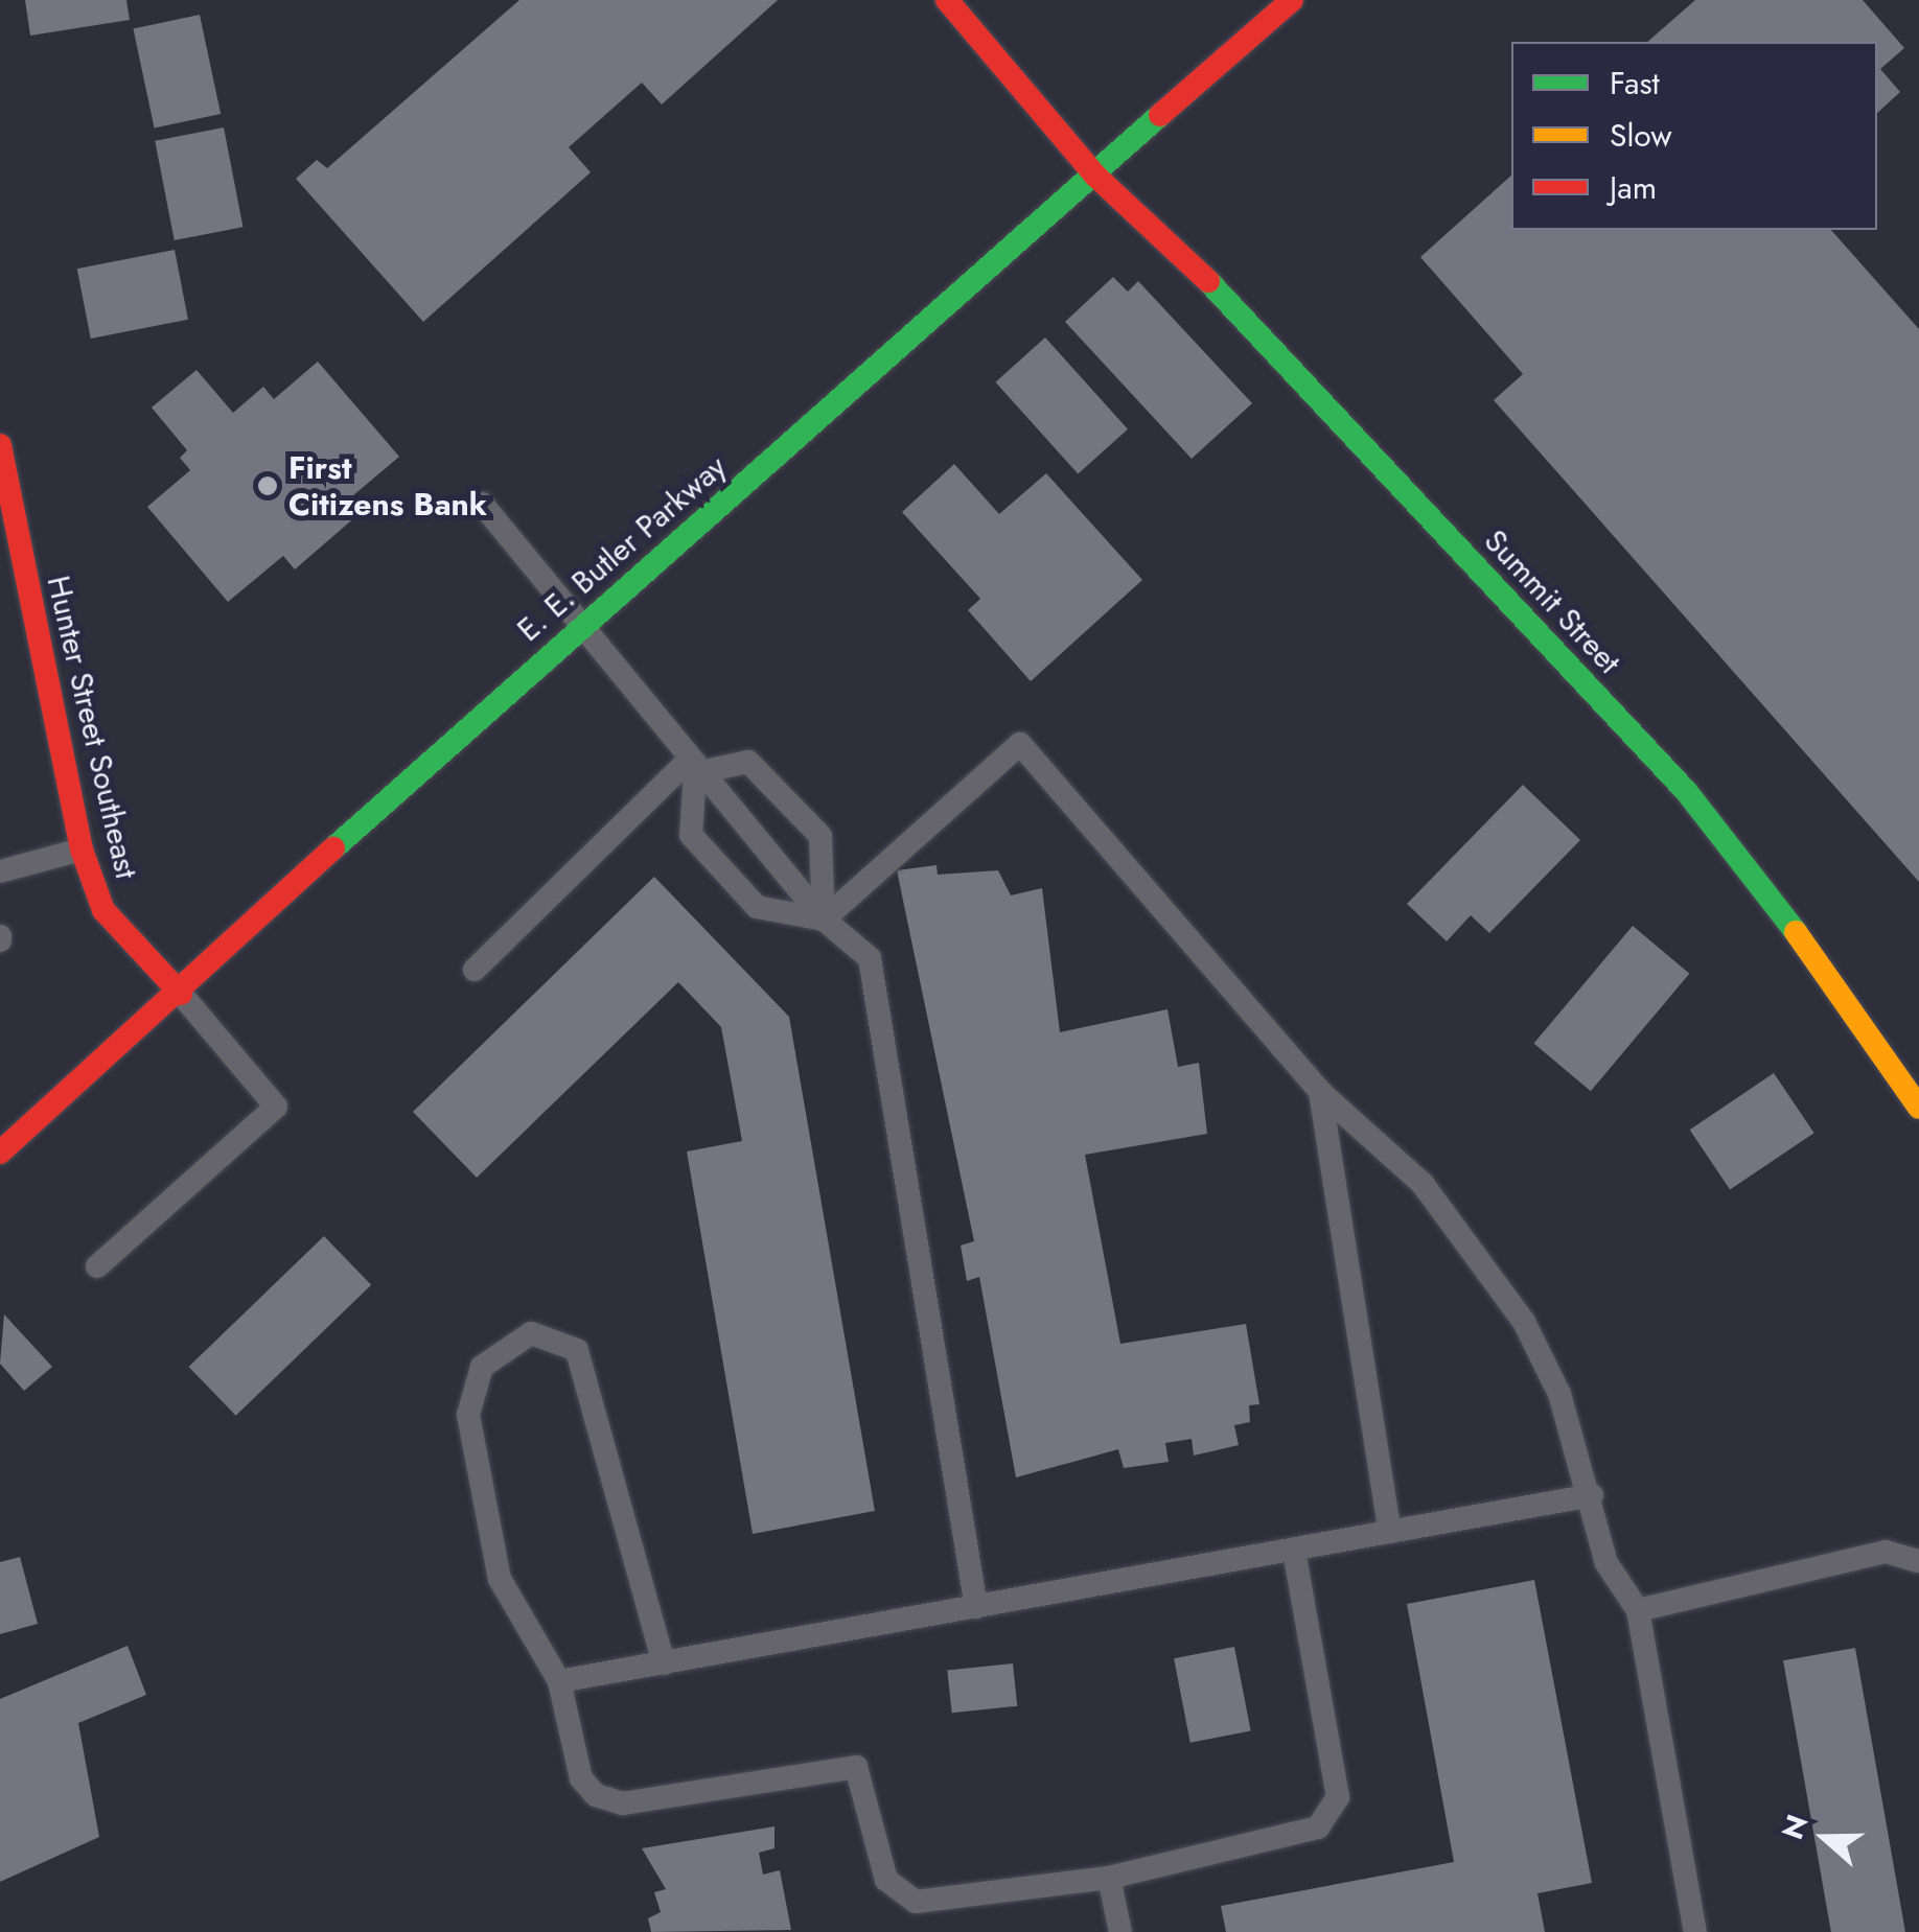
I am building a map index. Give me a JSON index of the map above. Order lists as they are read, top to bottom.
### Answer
{
  "streets": {
    "main road": ["E. E. Butler Parkway", "Summit Street", "Hunter Street Southeast"]
  },
  "crossings": [
    ["E. E. Butler Parkway", "Summit Street"],
    ["E. E. Butler Parkway", "Hunter Street Southeast"]
  ],
  "places": ["First Citizens Bank"],
  "legend": ["Fast", "Slow", "Jam"],
  "north": "left"
}
